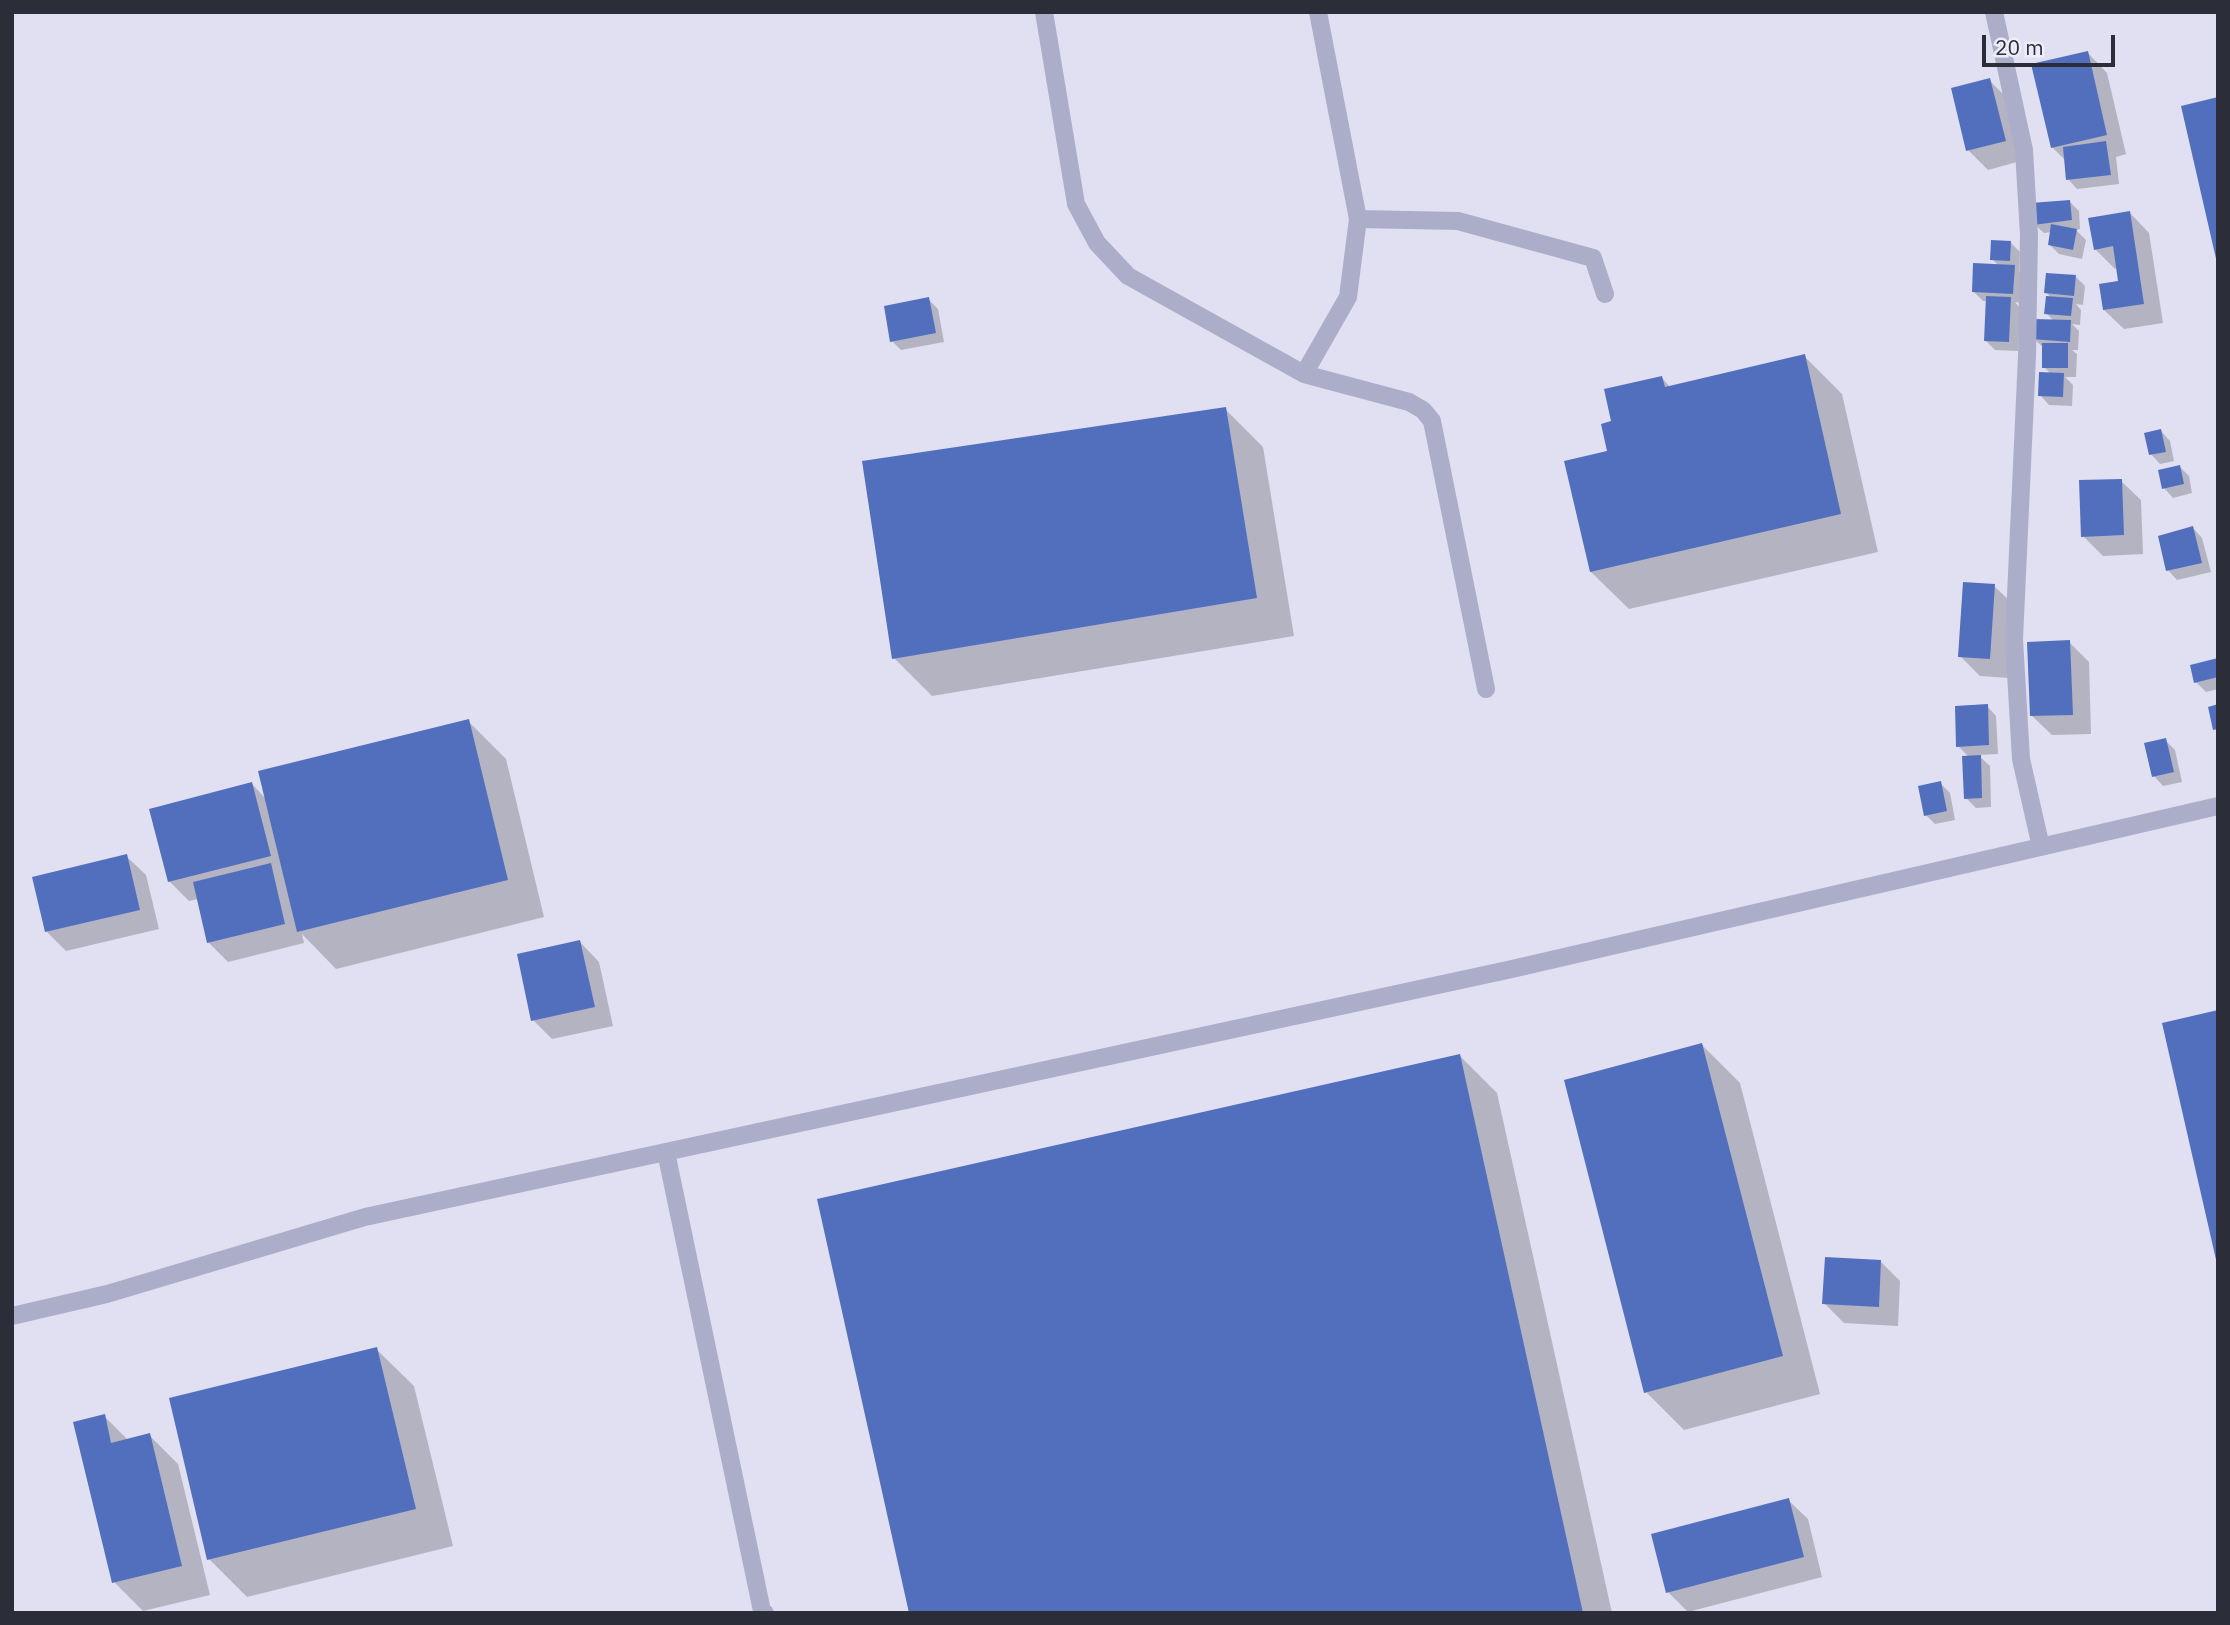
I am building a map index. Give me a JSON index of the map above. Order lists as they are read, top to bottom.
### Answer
{
  "scale_bar": "20 m"
}
